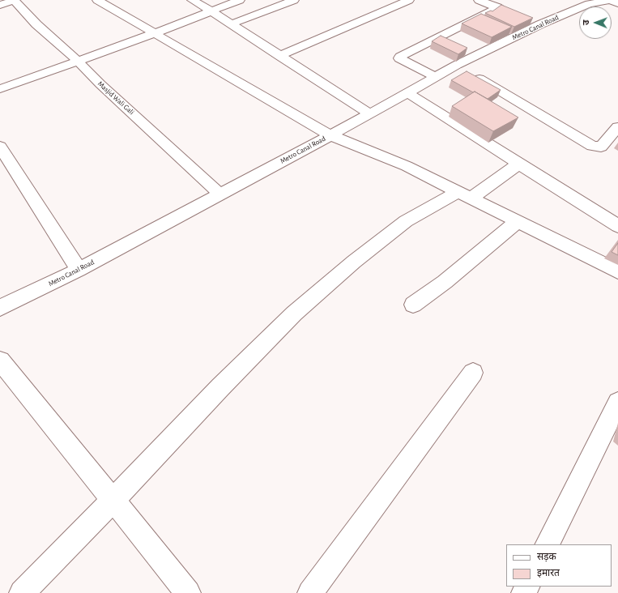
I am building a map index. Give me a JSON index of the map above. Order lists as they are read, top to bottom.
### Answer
{
  "streets": {
    "street": ["Metro Canal Road", "Masjid Wali Gali"]
  },
  "crossings": [
    ["Metro Canal Road", "Masjid Wali Gali"]
  ],
  "legend": ["सड़क", "इमारत"],
  "north": "left"
}
